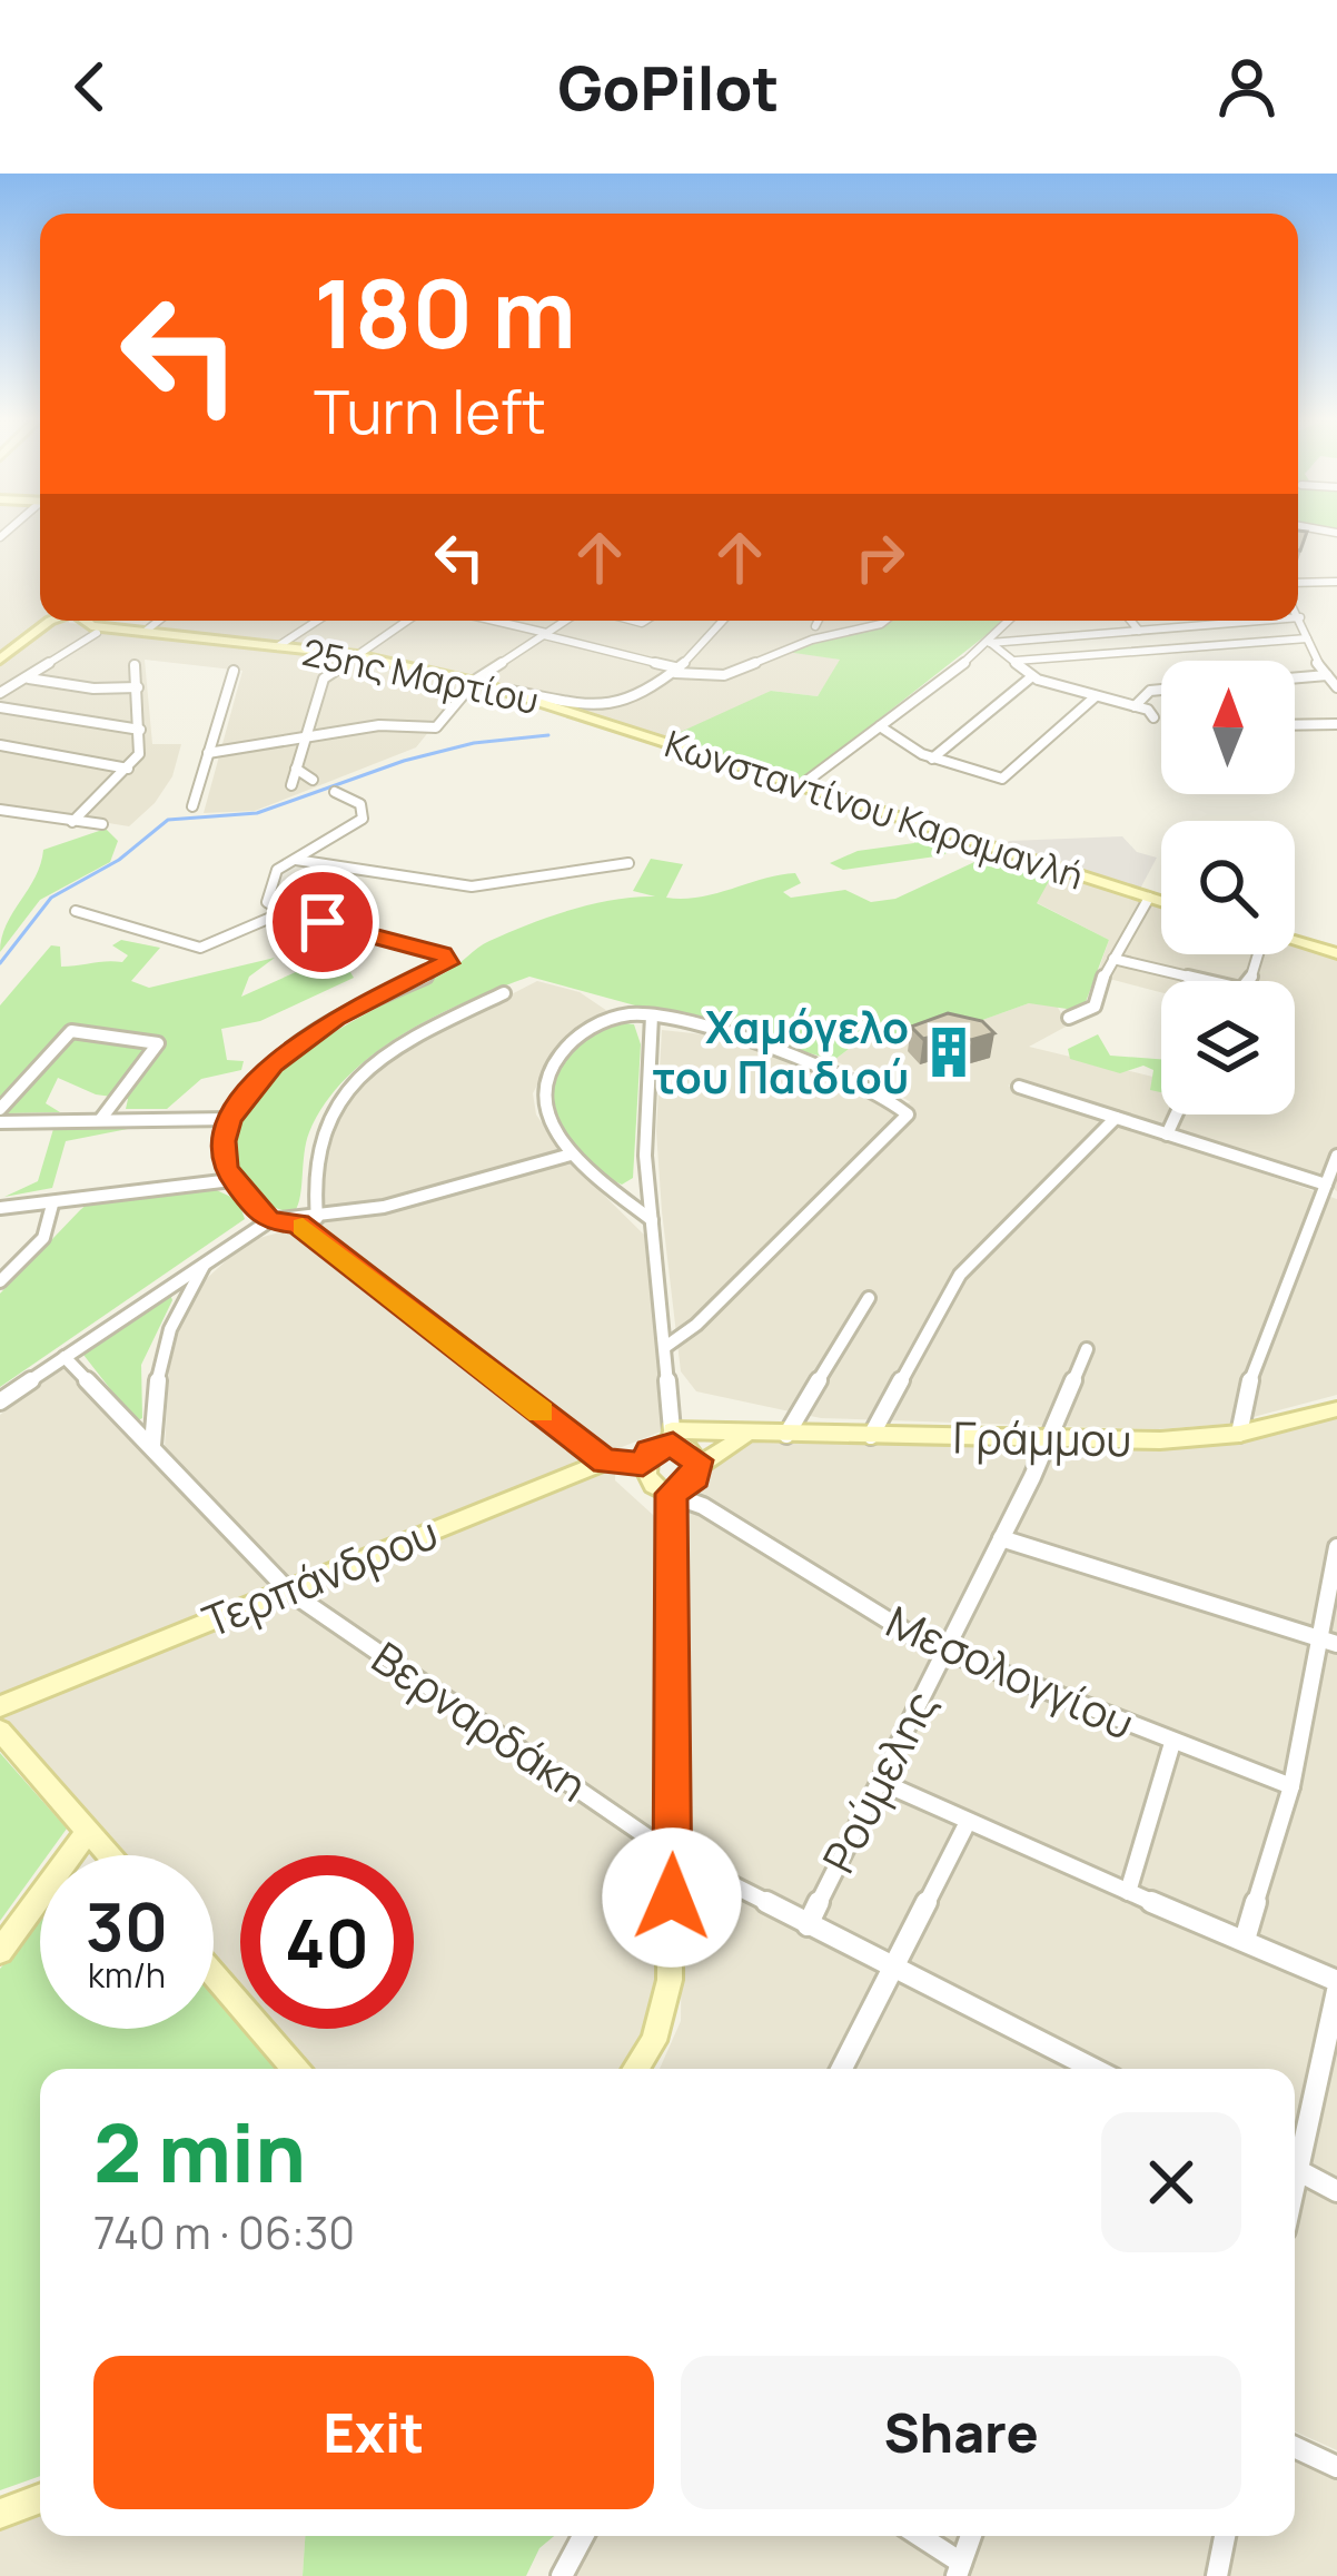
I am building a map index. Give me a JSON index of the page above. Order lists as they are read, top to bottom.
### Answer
{
  "streets": {
    "street": [
      "25ης Μαρτίου",
      "Κωνσταντίνου Καραμανλή",
      "Γράμμου",
      "Τερπάνδρου",
      "Μεσολογγίου",
      "Βερναρδάκη",
      "Ρούμελης"
    ]
  },
  "crossings": [
    ["25ης Μαρτίου", "Κωνσταντίνου Καραμανλή"],
    ["Γράμμου", "Τερπάνδρου"],
    ["Γράμμου", "Μεσολογγίου"],
    ["Γράμμου", "Ρούμελης"],
    ["Τερπάνδρου", "Μεσολογγίου"],
    ["Τερπάνδρου", "Βερναρδάκη"],
    ["Μεσολογγίου", "Ρούμελης"],
    ["Βερναρδάκη", "Ρούμελης"]
  ],
  "places": {
    "building": ["Χαμόγελο του Παιδιού"]
  },
  "north": "top",
  "page": {
    "header": "GoPilot",
    "turn": ["180 m", "Turn left"],
    "speed": "30 km/h",
    "limit": "40",
    "heading": ["2 min", "740 m · 06:30"],
    "buttons": ["Exit", "Share"]
  }
}
